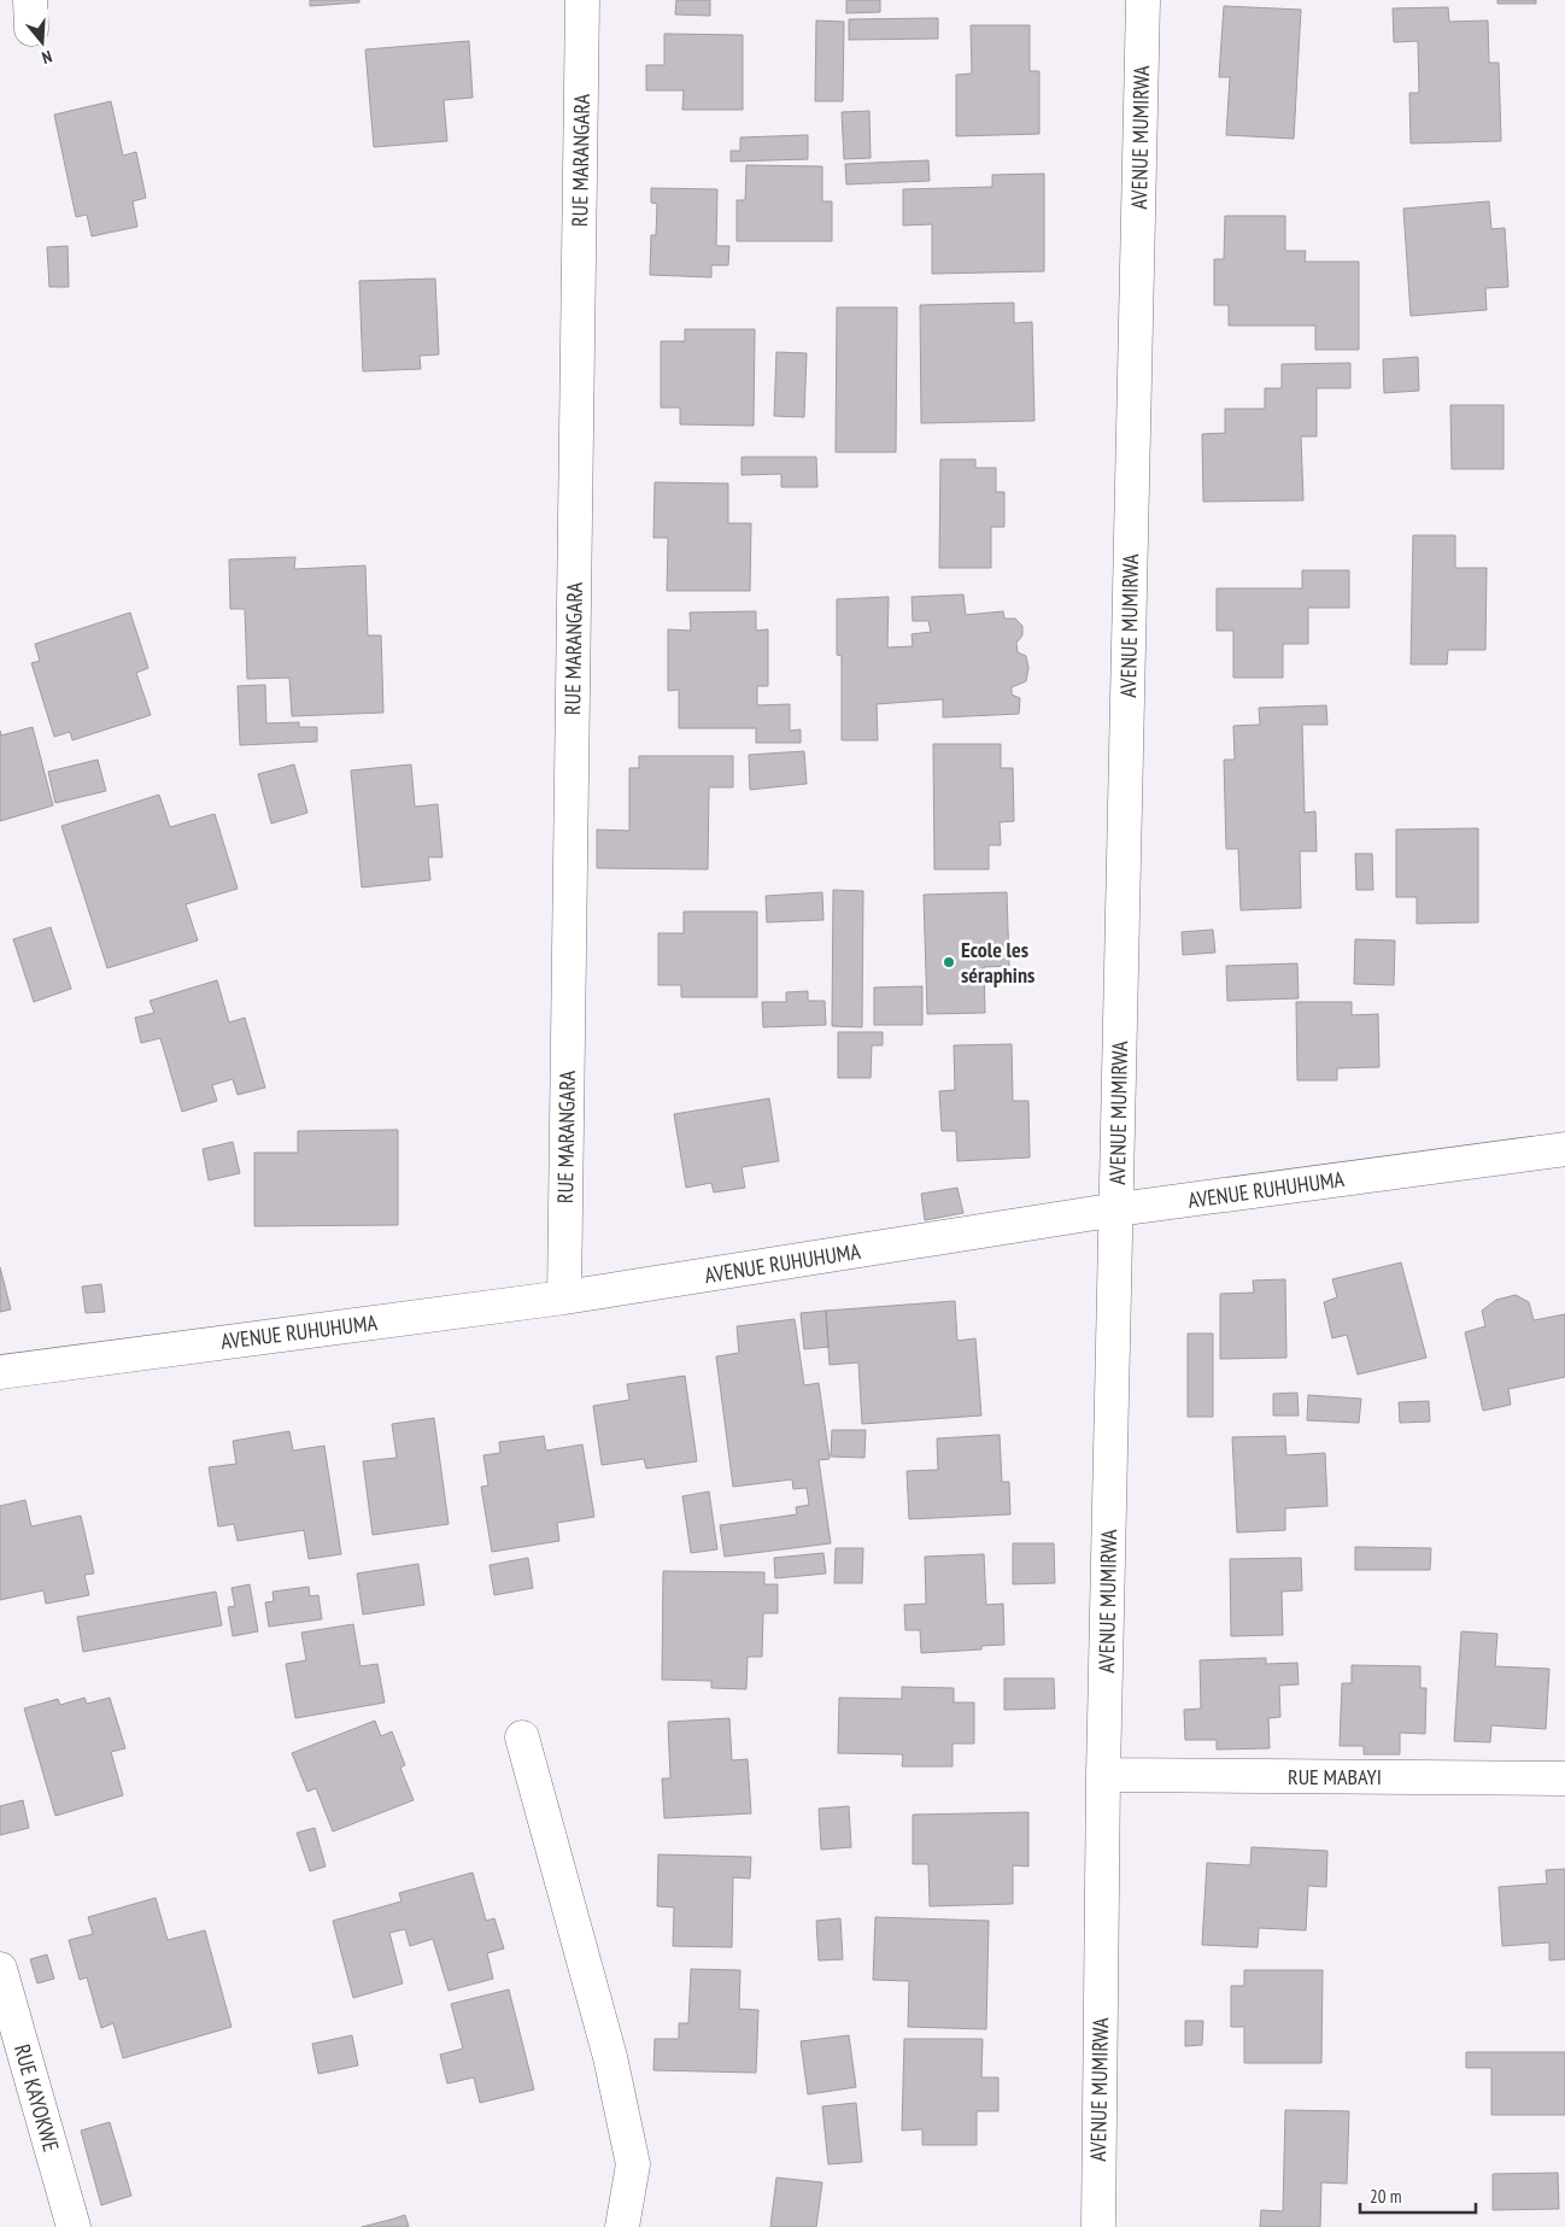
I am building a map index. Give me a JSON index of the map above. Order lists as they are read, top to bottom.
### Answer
{
  "streets": {
    "street": [
      "AVENUE MUMIRWA",
      "RUE MARANGARA",
      "AVENUE RUHUHUMA",
      "RUE MABAYI",
      "RUE KAYOKWE"
    ]
  },
  "crossings": [
    ["AVENUE MUMIRWA", "AVENUE RUHUHUMA"],
    ["AVENUE MUMIRWA", "RUE MABAYI"],
    ["RUE MARANGARA", "AVENUE RUHUHUMA"]
  ],
  "places": ["Ecole les séraphins"],
  "scale_bar": "20 m",
  "north": "bottom"
}
